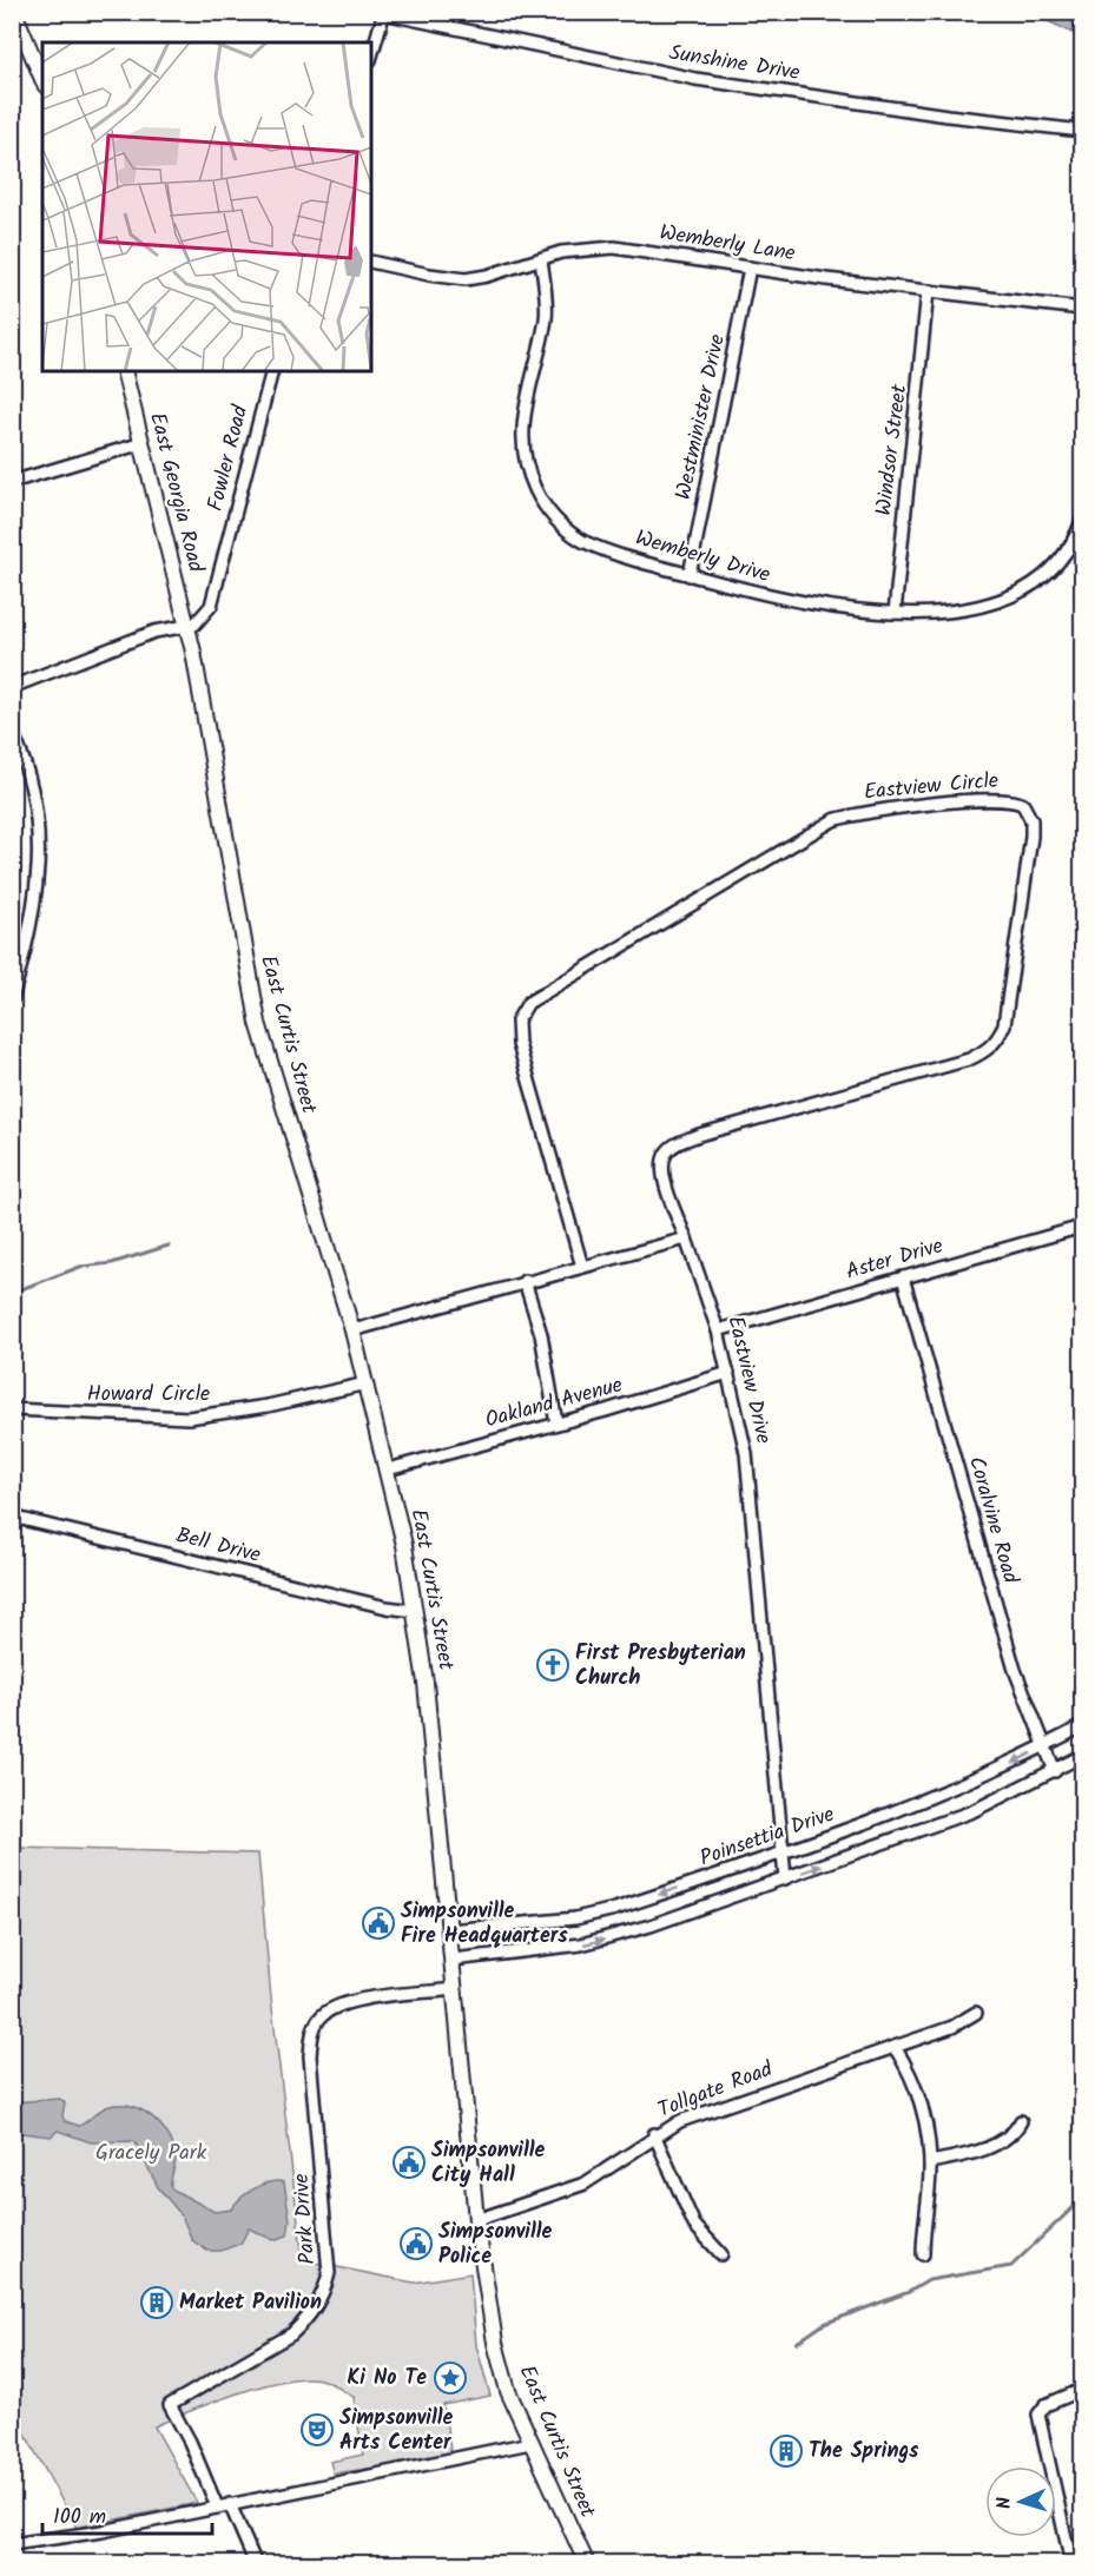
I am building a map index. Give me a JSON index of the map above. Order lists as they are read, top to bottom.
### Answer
{
  "streets": {
    "main road": ["East Georgia Road", "East Curtis Street"],
    "street": [
      "Sunshine Drive",
      "Wemberly Lane",
      "Westminister Drive",
      "Windsor Street",
      "Fowler Road",
      "Wemberly Drive",
      "Eastview Circle",
      "Aster Drive",
      "Eastview Drive",
      "Howard Circle",
      "Oakland Avenue",
      "Coralvine Road",
      "Bell Drive",
      "Poinsettia Drive",
      "Tollgate Road",
      "Park Drive"
    ]
  },
  "crossings": [
    ["Wemberly Lane", "Westminister Drive"],
    ["Wemberly Lane", "Windsor Street"],
    ["Wemberly Lane", "Wemberly Drive"],
    ["Westminister Drive", "Wemberly Drive"],
    ["Windsor Street", "Wemberly Drive"],
    ["Fowler Road", "East Georgia Road"],
    ["Fowler Road", "East Curtis Street"],
    ["East Georgia Road", "East Curtis Street"],
    ["Eastview Circle", "Eastview Drive"],
    ["East Curtis Street", "Howard Circle"],
    ["East Curtis Street", "Oakland Avenue"],
    ["East Curtis Street", "Bell Drive"],
    ["East Curtis Street", "Poinsettia Drive"],
    ["East Curtis Street", "Tollgate Road"],
    ["East Curtis Street", "Park Drive"],
    ["Aster Drive", "Eastview Drive"],
    ["Aster Drive", "Coralvine Road"],
    ["Eastview Drive", "Oakland Avenue"],
    ["Eastview Drive", "Poinsettia Drive"],
    ["Coralvine Road", "Poinsettia Drive"]
  ],
  "parks": ["Gracely Park"],
  "places": {
    "church": ["First Presbyterian Church"],
    "public building": ["Simpsonville Fire Headquarters", "Simpsonville City Hall", "Simpsonville Police"],
    "building": ["Market Pavilion", "The Springs"],
    "place": ["Ki No Te"],
    "theatre": ["Simpsonville Arts Center"]
  },
  "scale_bar": "100 m",
  "north": "left"
}
